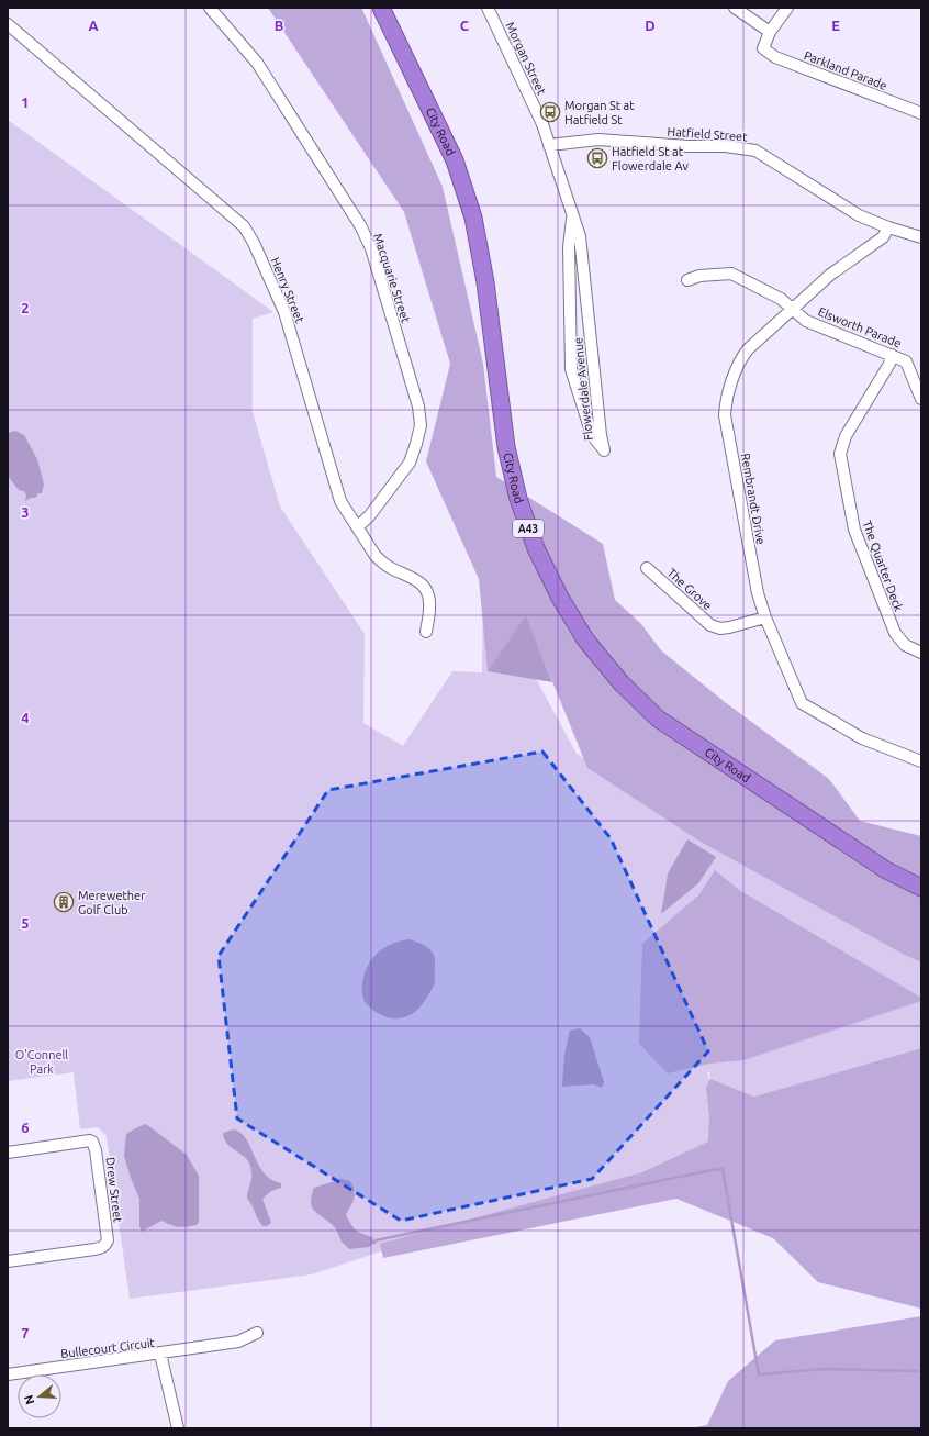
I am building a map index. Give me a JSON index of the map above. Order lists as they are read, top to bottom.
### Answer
{
  "streets": {
    "highway": ["City Road", "A43"],
    "street": [
      "Morgan Street",
      "Parkland Parade",
      "Hatfield Street",
      "Macquarie Street",
      "Henry Street",
      "Elsworth Parade",
      "Flowerdale Avenue",
      "Rembrandt Drive",
      "The Quarter Deck",
      "The Grove",
      "Drew Street",
      "Bullecourt Circuit"
    ]
  },
  "crossings": [
    ["Morgan Street", "Hatfield Street"],
    ["Morgan Street", "Flowerdale Avenue"],
    ["Hatfield Street", "Flowerdale Avenue"],
    ["Hatfield Street", "Rembrandt Drive"],
    ["Macquarie Street", "Henry Street"],
    ["Elsworth Parade", "Rembrandt Drive"],
    ["Elsworth Parade", "The Quarter Deck"],
    ["Rembrandt Drive", "The Grove"]
  ],
  "parks": ["O'Connell Park"],
  "places": {
    "bus stop": ["Morgan St at Hatfield St", "Hatfield St at Flowerdale Av"],
    "building": ["Merewether Golf Club"]
  },
  "north": "left",
  "grid": {
    "columns": [
      "A",
      "B",
      "C",
      "D",
      "E"
    ],
    "rows": [
      "1",
      "2",
      "3",
      "4",
      "5",
      "6",
      "7"
    ]
  }
}
